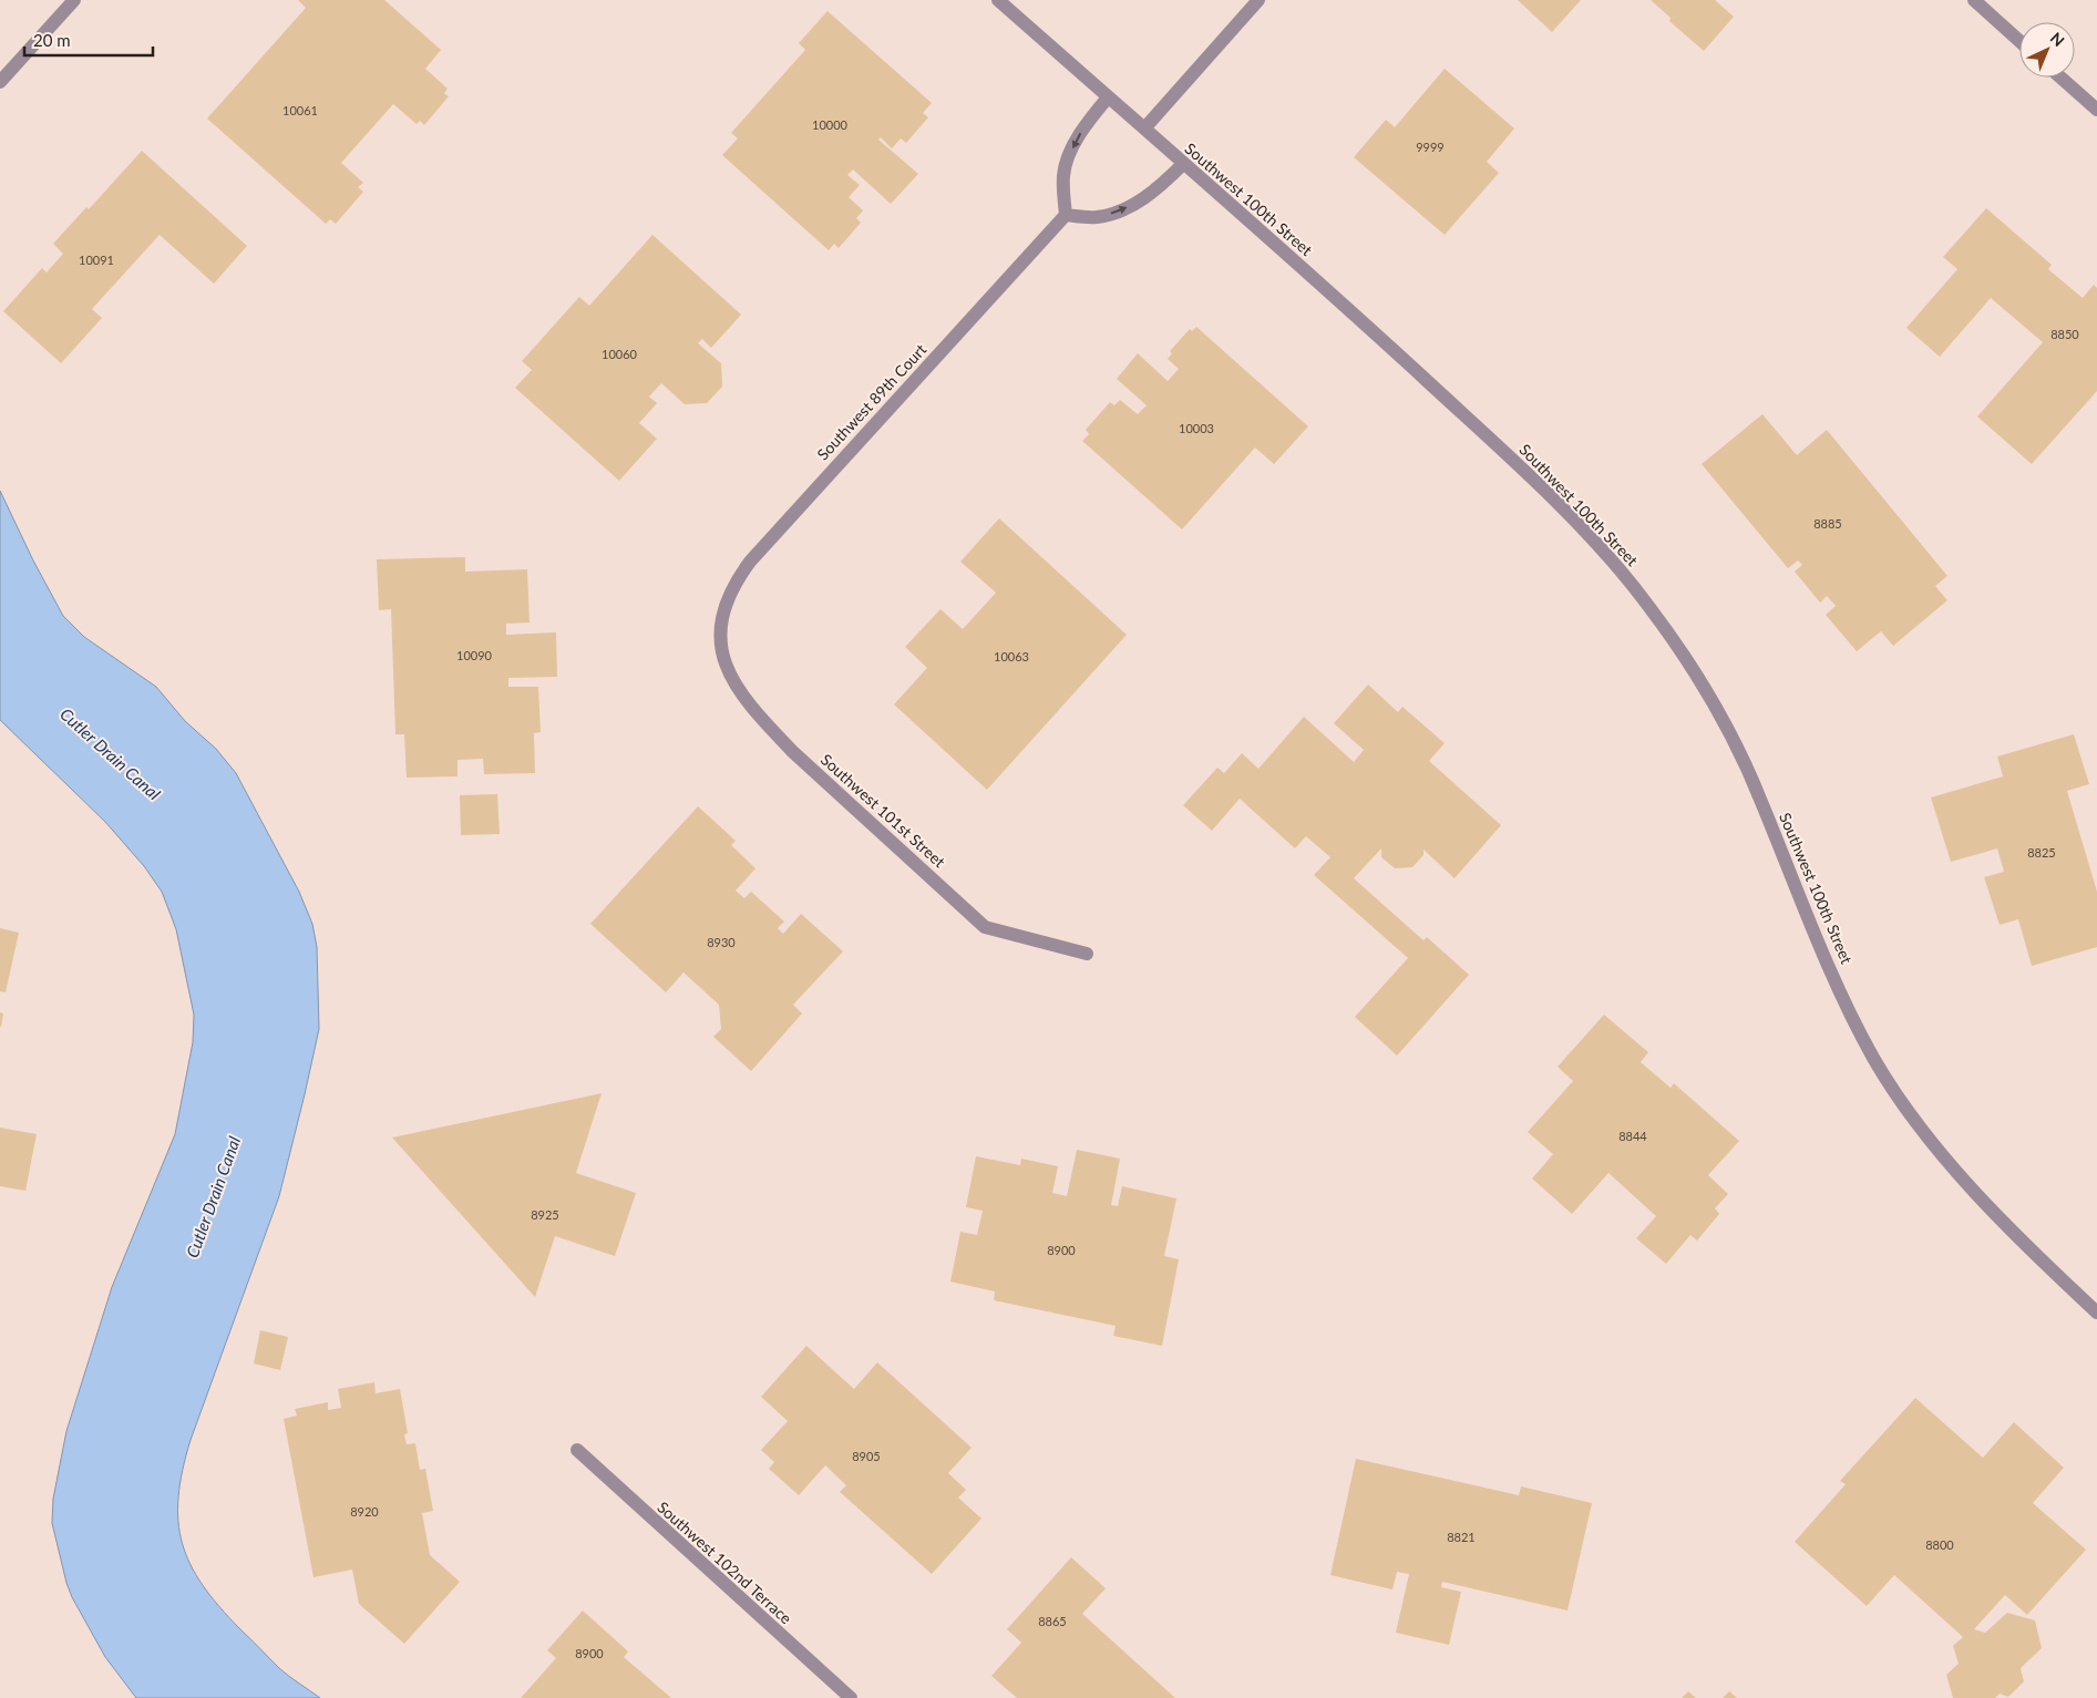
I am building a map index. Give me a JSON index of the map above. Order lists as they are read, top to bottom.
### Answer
{
  "streets": {
    "street": [
      "Southwest 100th Street",
      "Southwest 89th Court",
      "Southwest 101st Street",
      "Southwest 102nd Terrace"
    ]
  },
  "crossings": [
    ["Southwest 89th Court", "Southwest 101st Street"]
  ],
  "water": ["Cutler Drain Canal"],
  "house_numbers": [
    "10061",
    "10000",
    "9999",
    "10091",
    "8850",
    "10060",
    "10003",
    "8885",
    "10090",
    "10063",
    "8825",
    "8930",
    "8844",
    "8925",
    "8900",
    "8905",
    "8920",
    "8821",
    "8800",
    "8865",
    "8900"
  ],
  "scale_bar": "20 m",
  "north": "top right"
}
